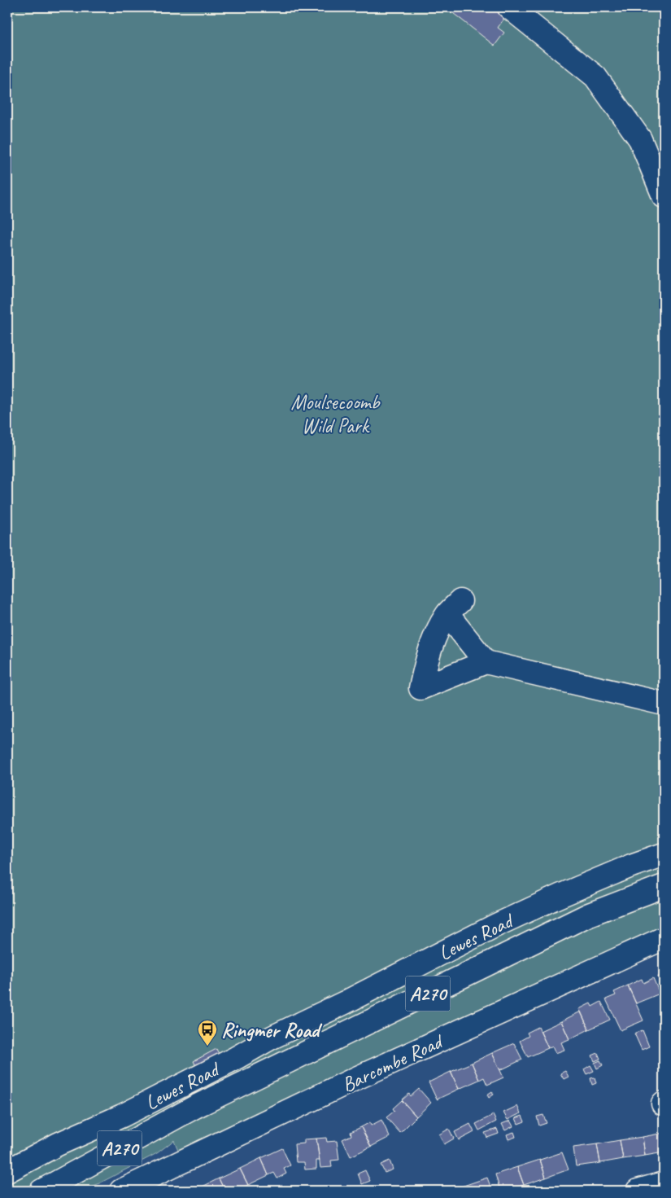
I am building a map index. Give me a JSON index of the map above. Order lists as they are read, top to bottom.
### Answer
{
  "streets": {
    "main road": ["Lewes Road", "A270", "Barcombe Road"]
  },
  "parks": ["Moulsecoomb Wild Park"],
  "places": {
    "bus stop": ["Ringmer Road"]
  }
}
